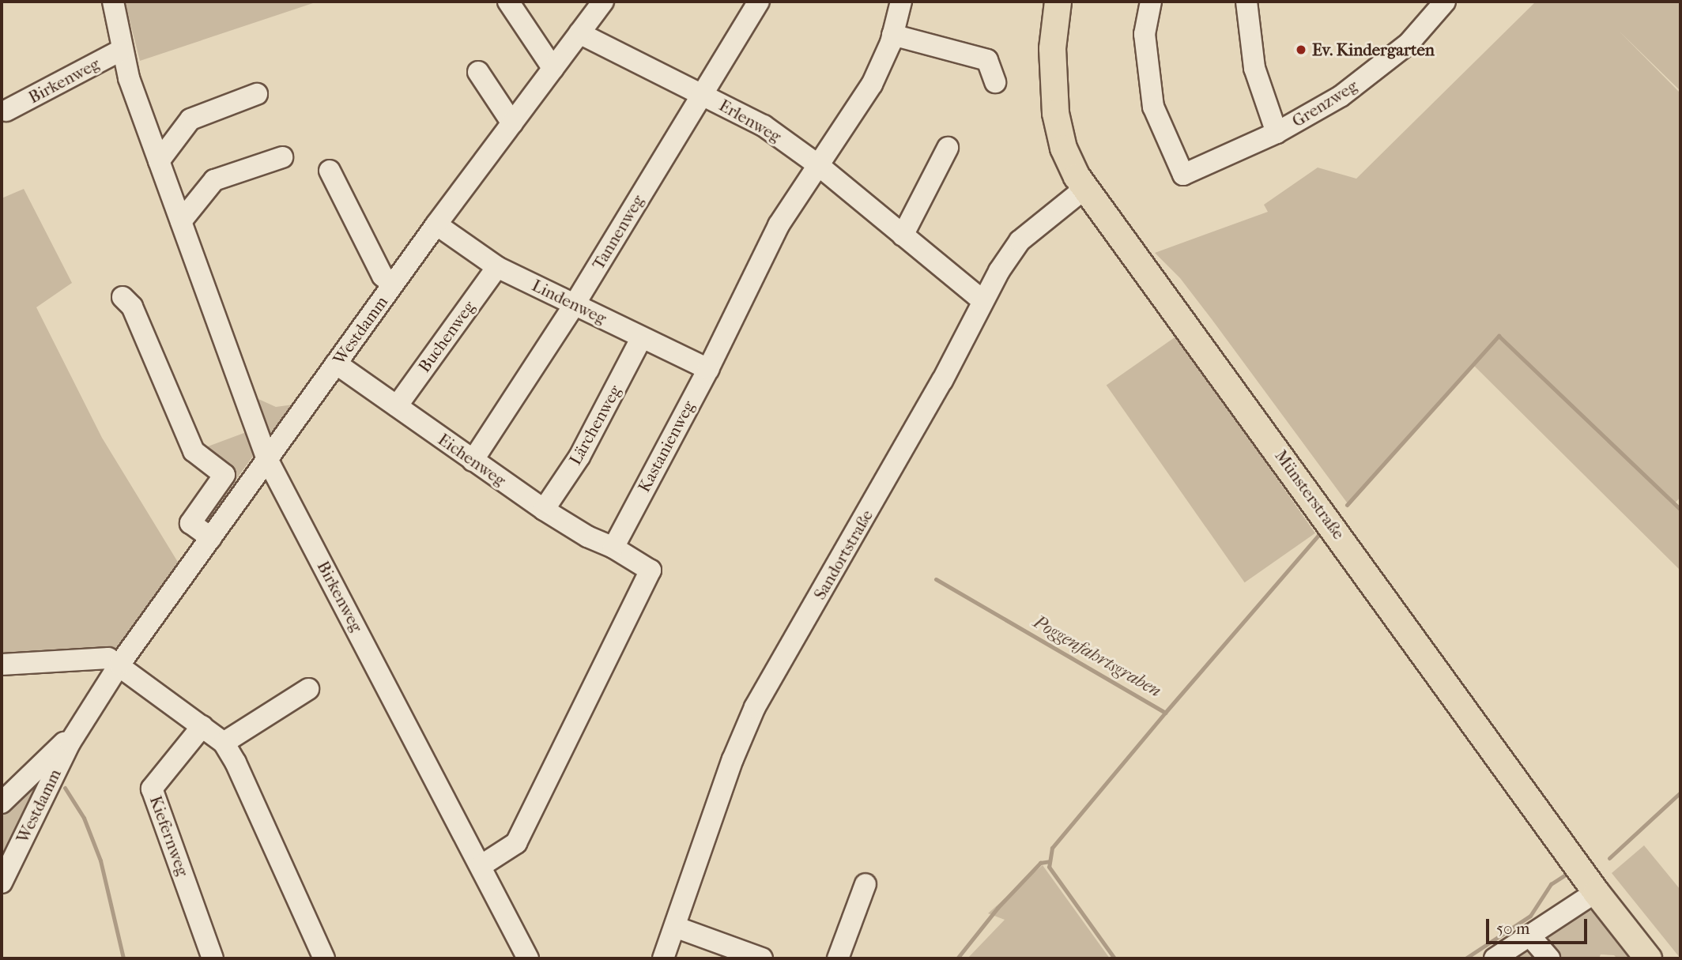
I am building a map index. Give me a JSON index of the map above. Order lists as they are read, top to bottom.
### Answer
{
  "streets": {
    "main road": ["Münsterstraße"],
    "street": [
      "Birkenweg",
      "Grenzweg",
      "Erlenweg",
      "Tannenweg",
      "Lindenweg",
      "Westdamm",
      "Buchenweg",
      "Lärchenweg",
      "Kastanienweg",
      "Eichenweg",
      "Sandortstraße",
      "Kiefernweg"
    ]
  },
  "crossings": [
    ["Birkenweg", "Westdamm"],
    ["Erlenweg", "Tannenweg"],
    ["Erlenweg", "Westdamm"],
    ["Erlenweg", "Kastanienweg"],
    ["Erlenweg", "Sandortstraße"],
    ["Tannenweg", "Lindenweg"],
    ["Tannenweg", "Eichenweg"],
    ["Lindenweg", "Westdamm"],
    ["Lindenweg", "Buchenweg"],
    ["Lindenweg", "Lärchenweg"],
    ["Lindenweg", "Kastanienweg"],
    ["Westdamm", "Eichenweg"],
    ["Buchenweg", "Eichenweg"],
    ["Lärchenweg", "Eichenweg"],
    ["Kastanienweg", "Eichenweg"],
    ["Münsterstraße", "Sandortstraße"]
  ],
  "water": ["Poggenfahrtsgraben"],
  "places": ["Ev. Kindergarten"],
  "scale_bar": "50 m"
}
